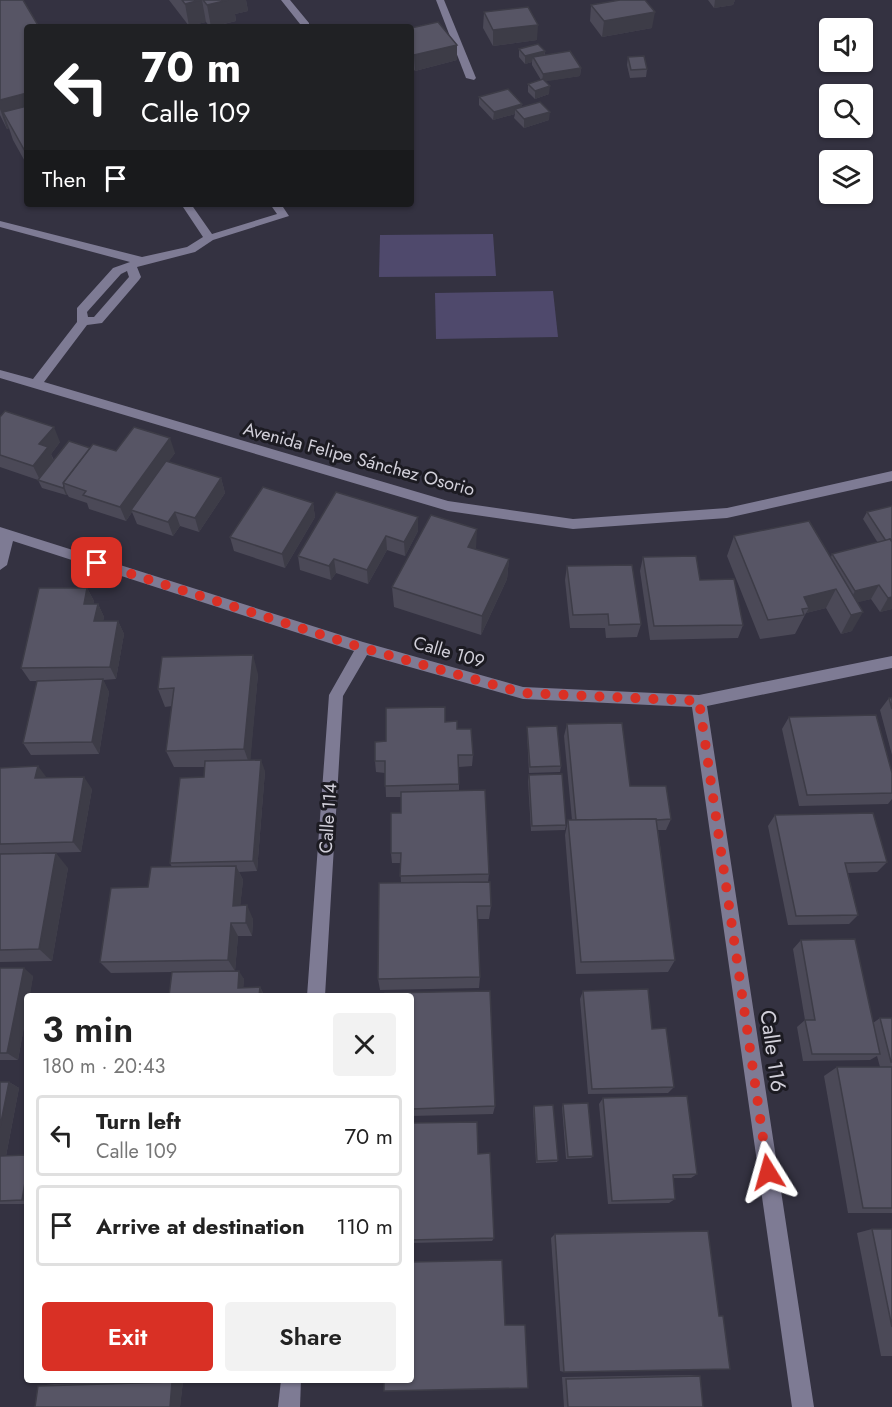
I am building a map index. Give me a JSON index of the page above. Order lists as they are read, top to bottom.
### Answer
{
  "streets": {
    "street": [
      "Avenida Felipe Sánchez Osorio",
      "Calle 109",
      "Calle 114",
      "Calle 116"
    ]
  },
  "crossings": [
    ["Calle 109", "Calle 114"],
    ["Calle 109", "Calle 116"]
  ],
  "page": {
    "turn": ["70 m", "Calle 109"],
    "then": "Then",
    "heading": ["3 min", "180 m · 20:43"],
    "list": [
      {
        "name": "Turn left",
        "note": "Calle 109",
        "value": "70 m"
      },
      {
        "name": "Arrive at destination",
        "value": "110 m"
      }
    ],
    "buttons": ["Exit", "Share"]
  }
}
